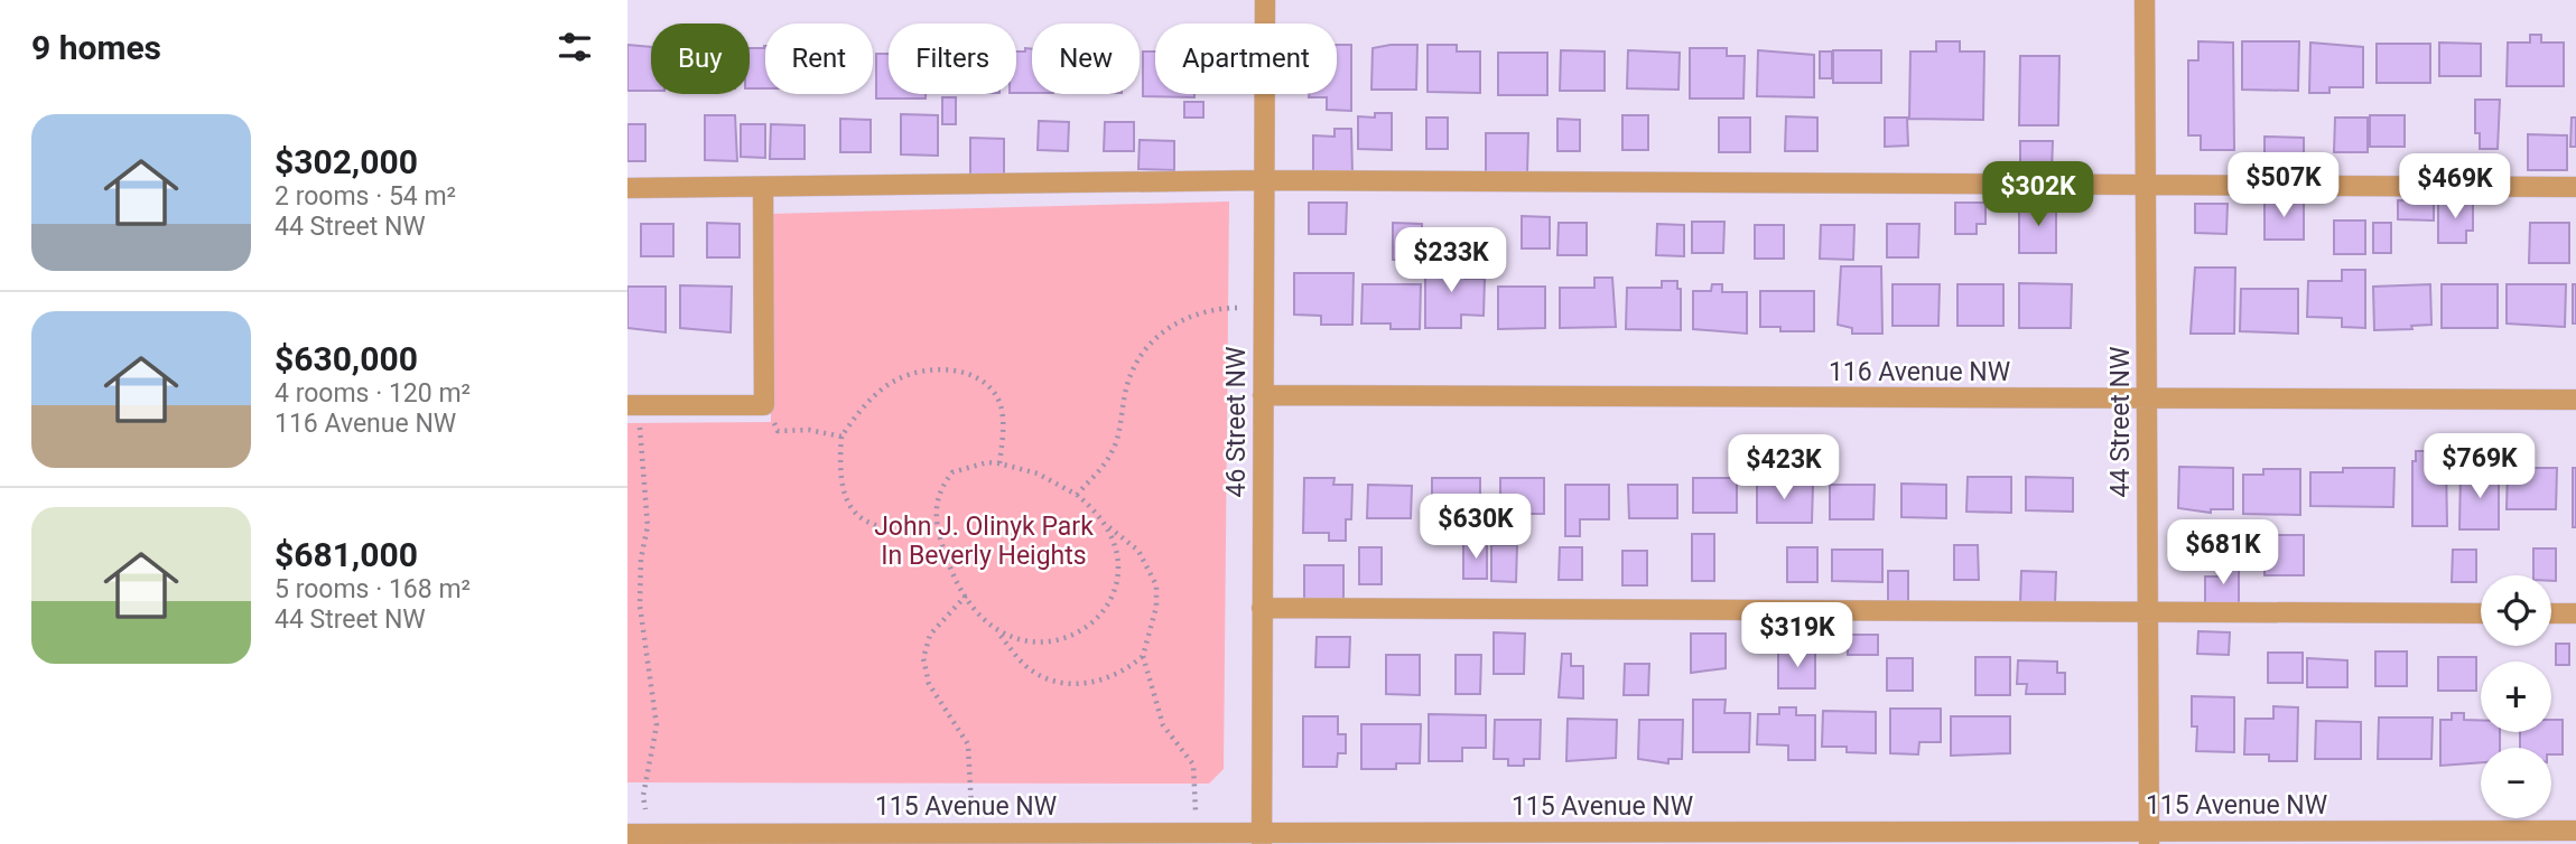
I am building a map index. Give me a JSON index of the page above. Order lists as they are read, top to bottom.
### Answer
{
  "streets": {
    "street": [
      "116 Avenue NW",
      "46 Street NW",
      "44 Street NW",
      "115 Avenue NW"
    ]
  },
  "crossings": [
    ["116 Avenue NW", "46 Street NW"],
    ["116 Avenue NW", "44 Street NW"],
    ["46 Street NW", "115 Avenue NW"],
    ["44 Street NW", "115 Avenue NW"]
  ],
  "parks": ["John J. Olinyk Park In Beverly Heights"],
  "page": {
    "heading": "9 homes",
    "chip": [
      "Buy",
      "Rent",
      "Filters",
      "New",
      "Apartment"
    ],
    "list": [
      {
        "name": "$302,000",
        "note": "2 rooms · 54 m² · 44 Street NW"
      },
      {
        "name": "$630,000",
        "note": "4 rooms · 120 m² · 116 Avenue NW"
      },
      {
        "name": "$681,000",
        "note": "5 rooms · 168 m² · 44 Street NW"
      }
    ],
    "price": [
      "$507K",
      "$469K",
      "$302K",
      "$233K",
      "$769K",
      "$423K",
      "$630K",
      "$681K",
      "$319K"
    ],
    "map_buttons": ["+", "−"]
  }
}
